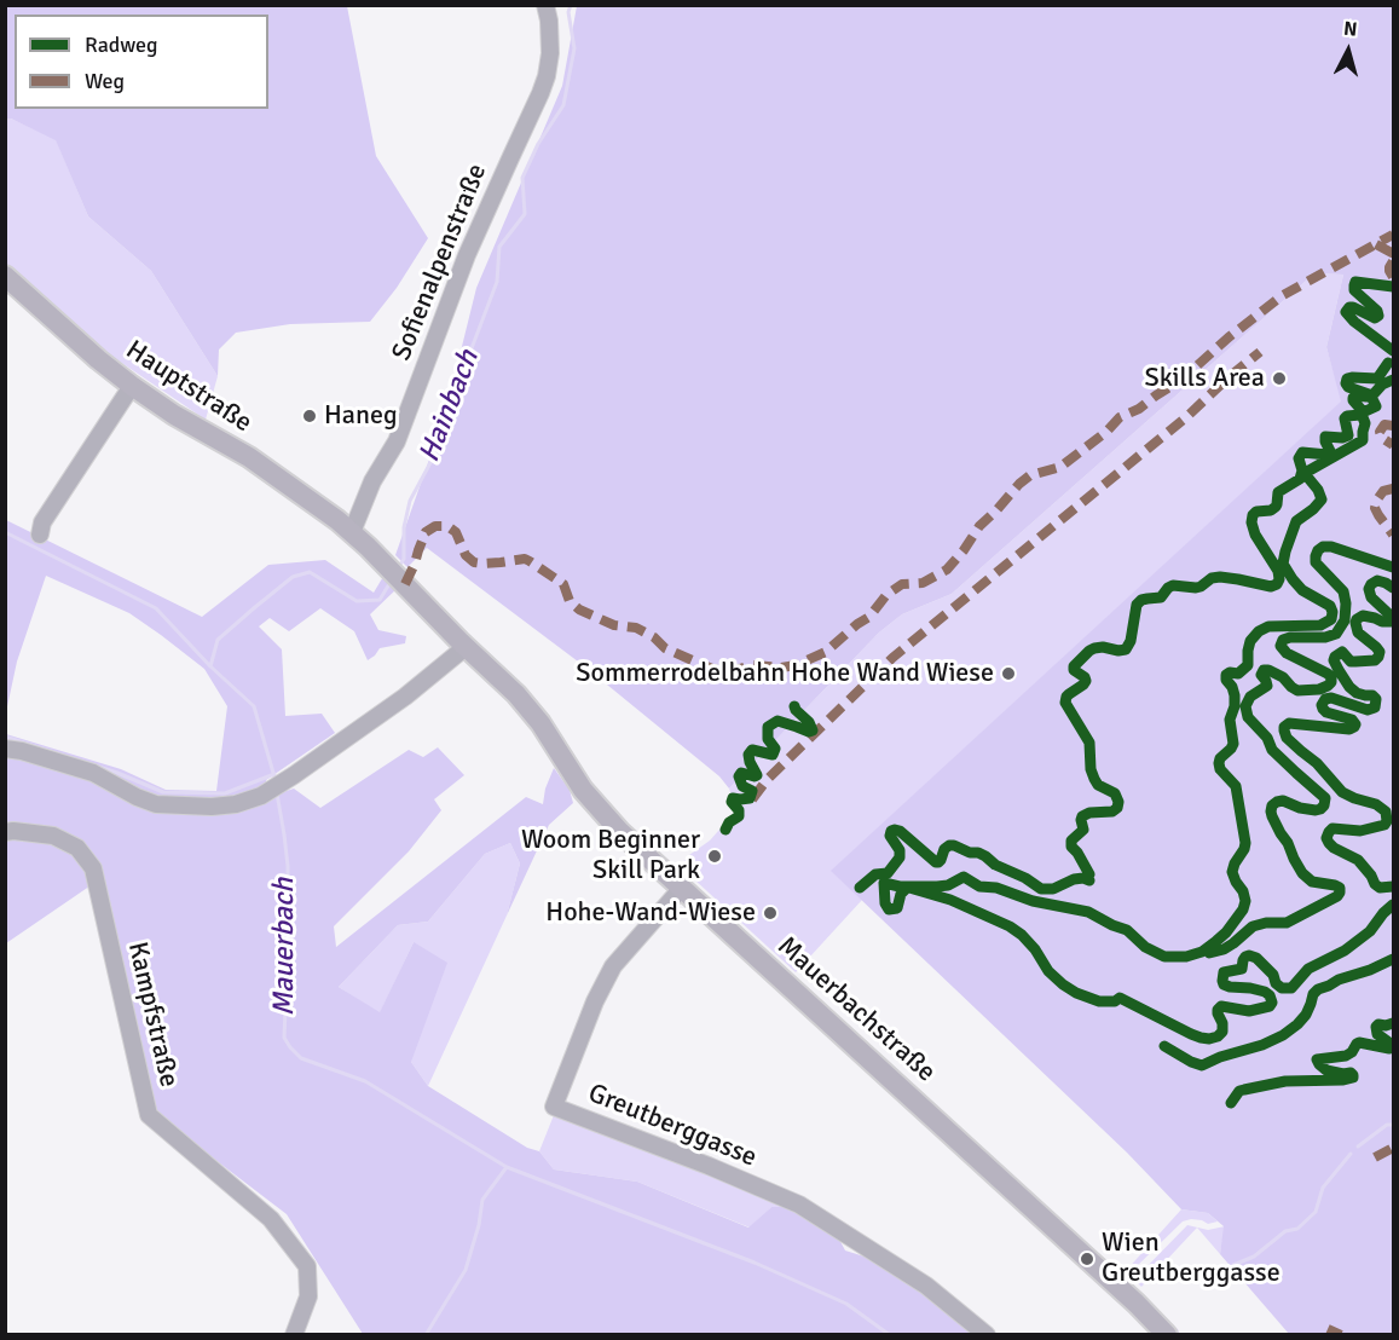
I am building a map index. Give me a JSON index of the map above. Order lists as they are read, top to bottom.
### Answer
{
  "streets": {
    "main road": ["Hauptstraße", "Mauerbachstraße"],
    "street": ["Sofienalpenstraße", "Kampfstraße", "Greutberggasse"]
  },
  "crossings": [
    ["Sofienalpenstraße", "Hauptstraße"],
    ["Sofienalpenstraße", "Mauerbachstraße"],
    ["Hauptstraße", "Mauerbachstraße"],
    ["Mauerbachstraße", "Greutberggasse"]
  ],
  "water": ["Hainbach", "Mauerbach"],
  "places": [
    "Skills Area",
    "Haneg",
    "Sommerrodelbahn Hohe Wand Wiese",
    "Woom Beginner Skill Park",
    "Hohe-Wand-Wiese",
    "Wien Greutberggasse"
  ],
  "legend": ["Radweg", "Weg"],
  "north": "top"
}
